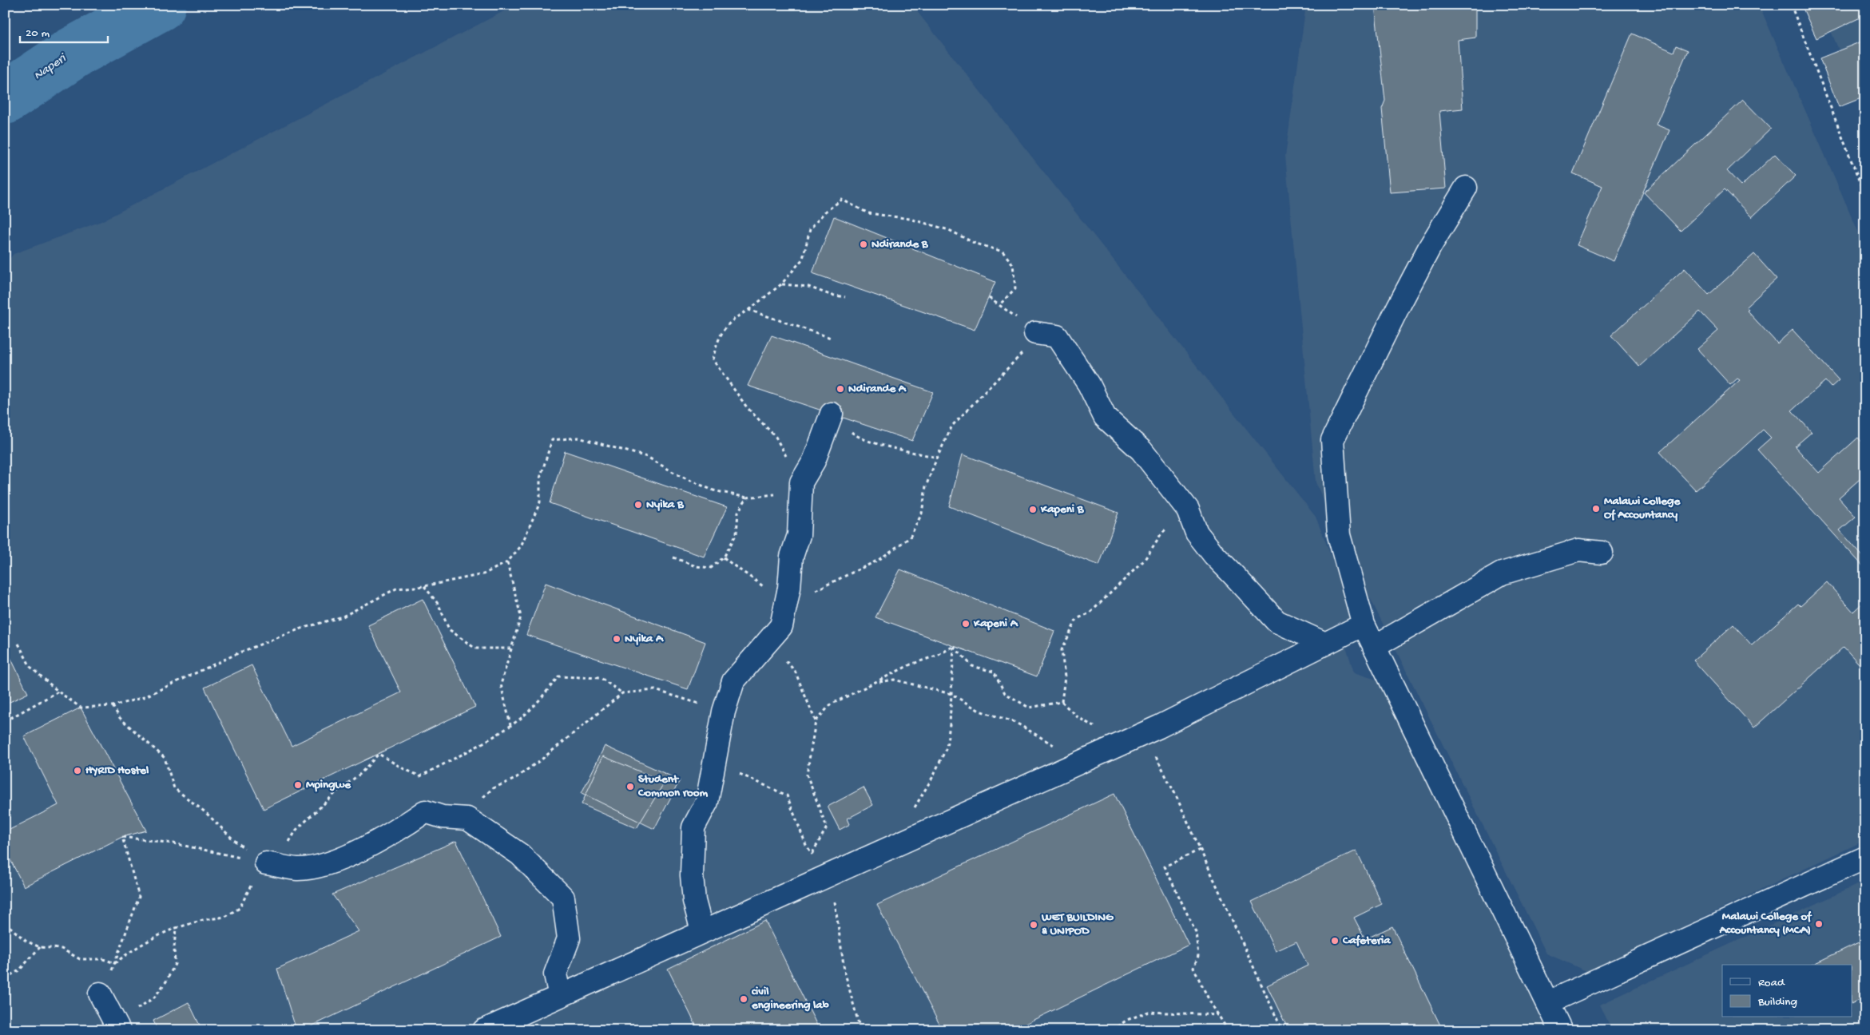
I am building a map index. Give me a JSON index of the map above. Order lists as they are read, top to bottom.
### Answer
{
  "water": ["Naperi"],
  "places": [
    "Ndirande B",
    "Ndirande A",
    "Nyika B",
    "Malawi College Of Accountancy",
    "Kapeni B",
    "Kapeni A",
    "Nyika A",
    "HYRID Hostel",
    "Mpingwe",
    "Student Common room",
    "Malawi College of Accountancy (MCA)",
    "WET BUILDING & UNIPOD",
    "Cafeteria",
    "civil engineering lab"
  ],
  "legend": ["Road", "Building"],
  "scale_bar": "20 m"
}
